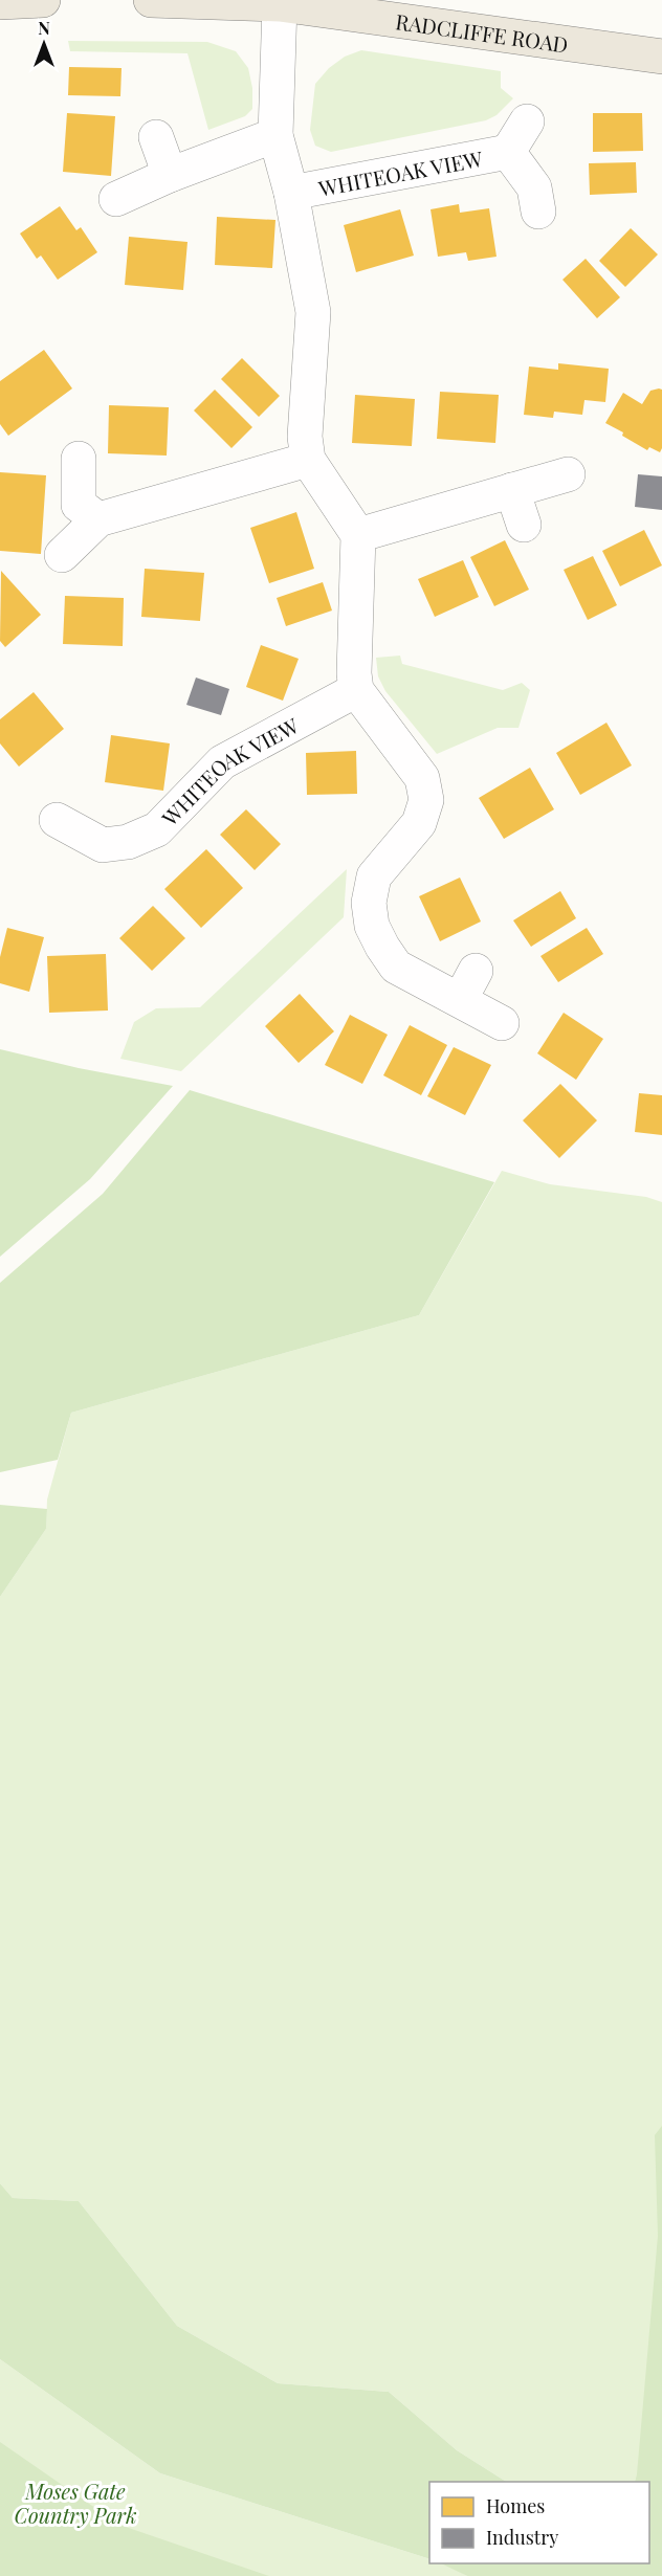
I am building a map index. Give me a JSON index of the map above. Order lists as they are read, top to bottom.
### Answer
{
  "streets": {
    "main road": ["RADCLIFFE ROAD"],
    "street": ["WHITEOAK VIEW"]
  },
  "crossings": [
    ["RADCLIFFE ROAD", "WHITEOAK VIEW"]
  ],
  "parks": ["Moses Gate Country Park"],
  "legend": ["Homes", "Industry"],
  "north": "top"
}
